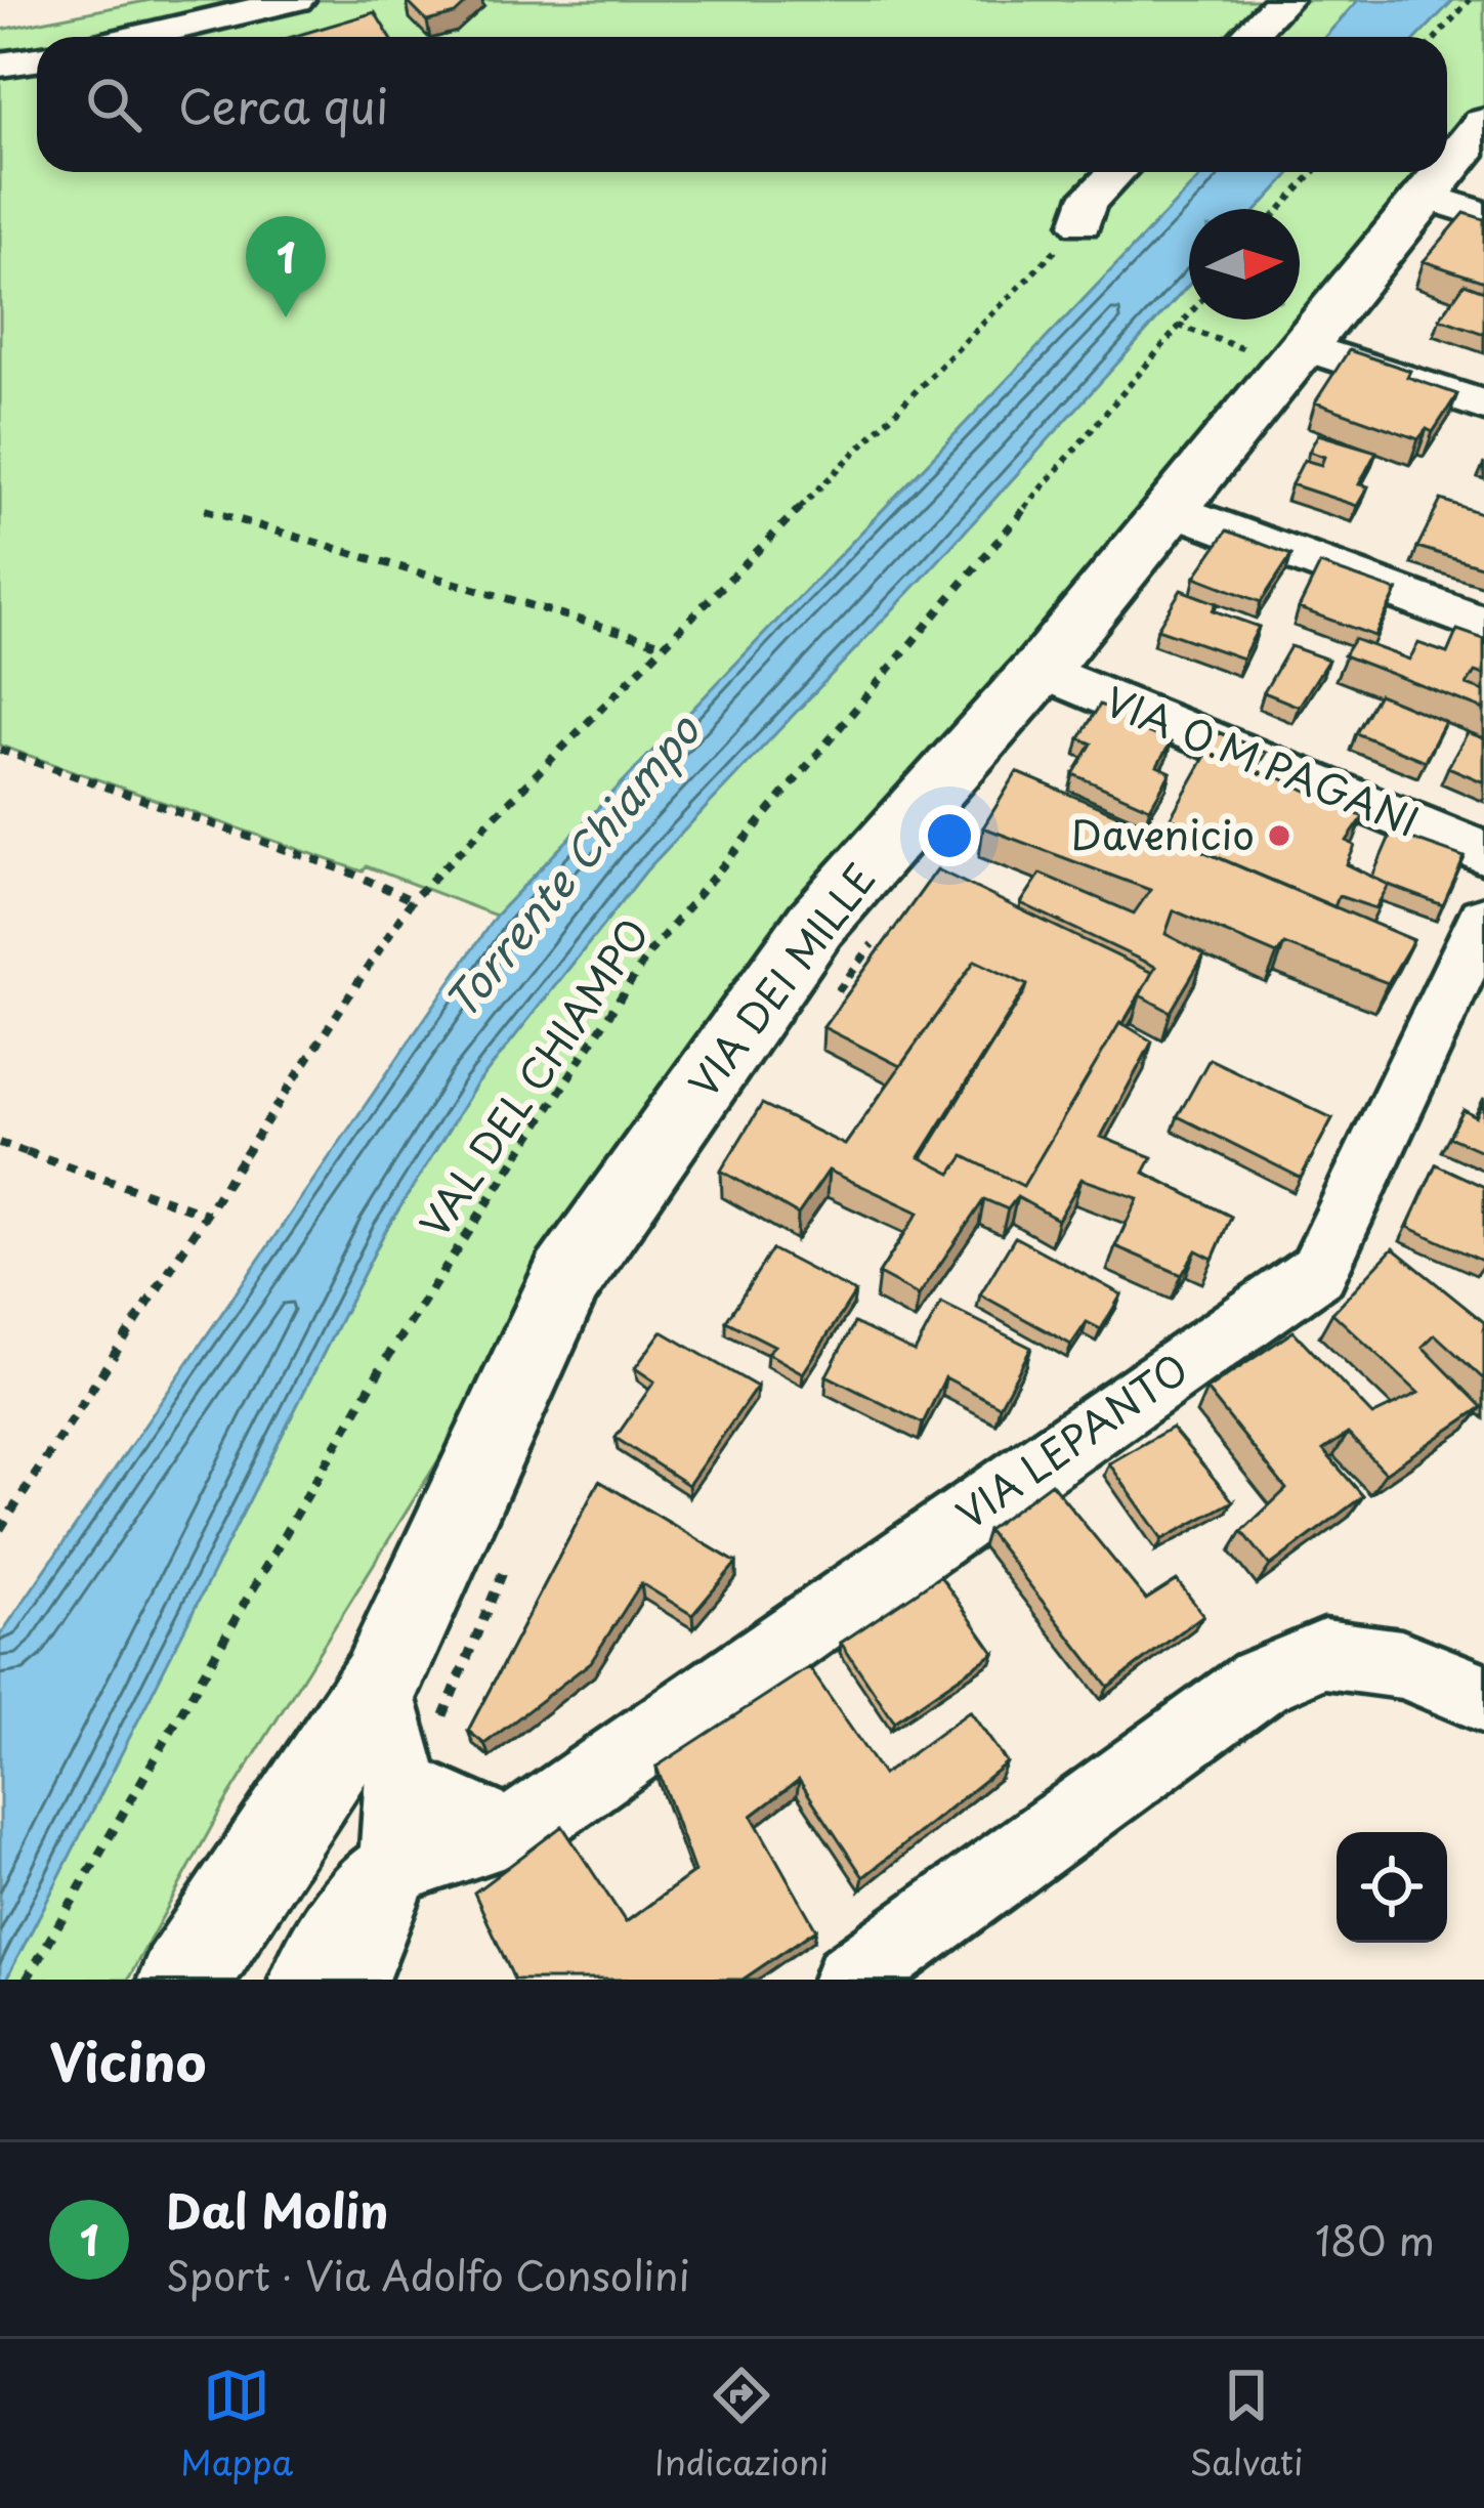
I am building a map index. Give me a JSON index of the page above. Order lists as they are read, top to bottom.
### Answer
{
  "streets": {
    "main road": ["VIA DEI MILLE"],
    "street": ["VIA O.M.PAGANI", "VIA LEPANTO"],
    "path": ["VAL DEL CHIAMPO"]
  },
  "crossings": [
    ["VIA O.M.PAGANI", "VIA DEI MILLE"]
  ],
  "water": ["Torrente Chiampo"],
  "places": ["Davenicio"],
  "north": "right",
  "page": {
    "search": "Cerca qui",
    "pins": "1",
    "heading": "Vicino",
    "list": [
      {
        "mark": "1",
        "name": "Dal Molin",
        "note": "Sport · Via Adolfo Consolini",
        "value": "180 m"
      }
    ],
    "nav": ["Mappa", "Indicazioni", "Salvati"]
  }
}
